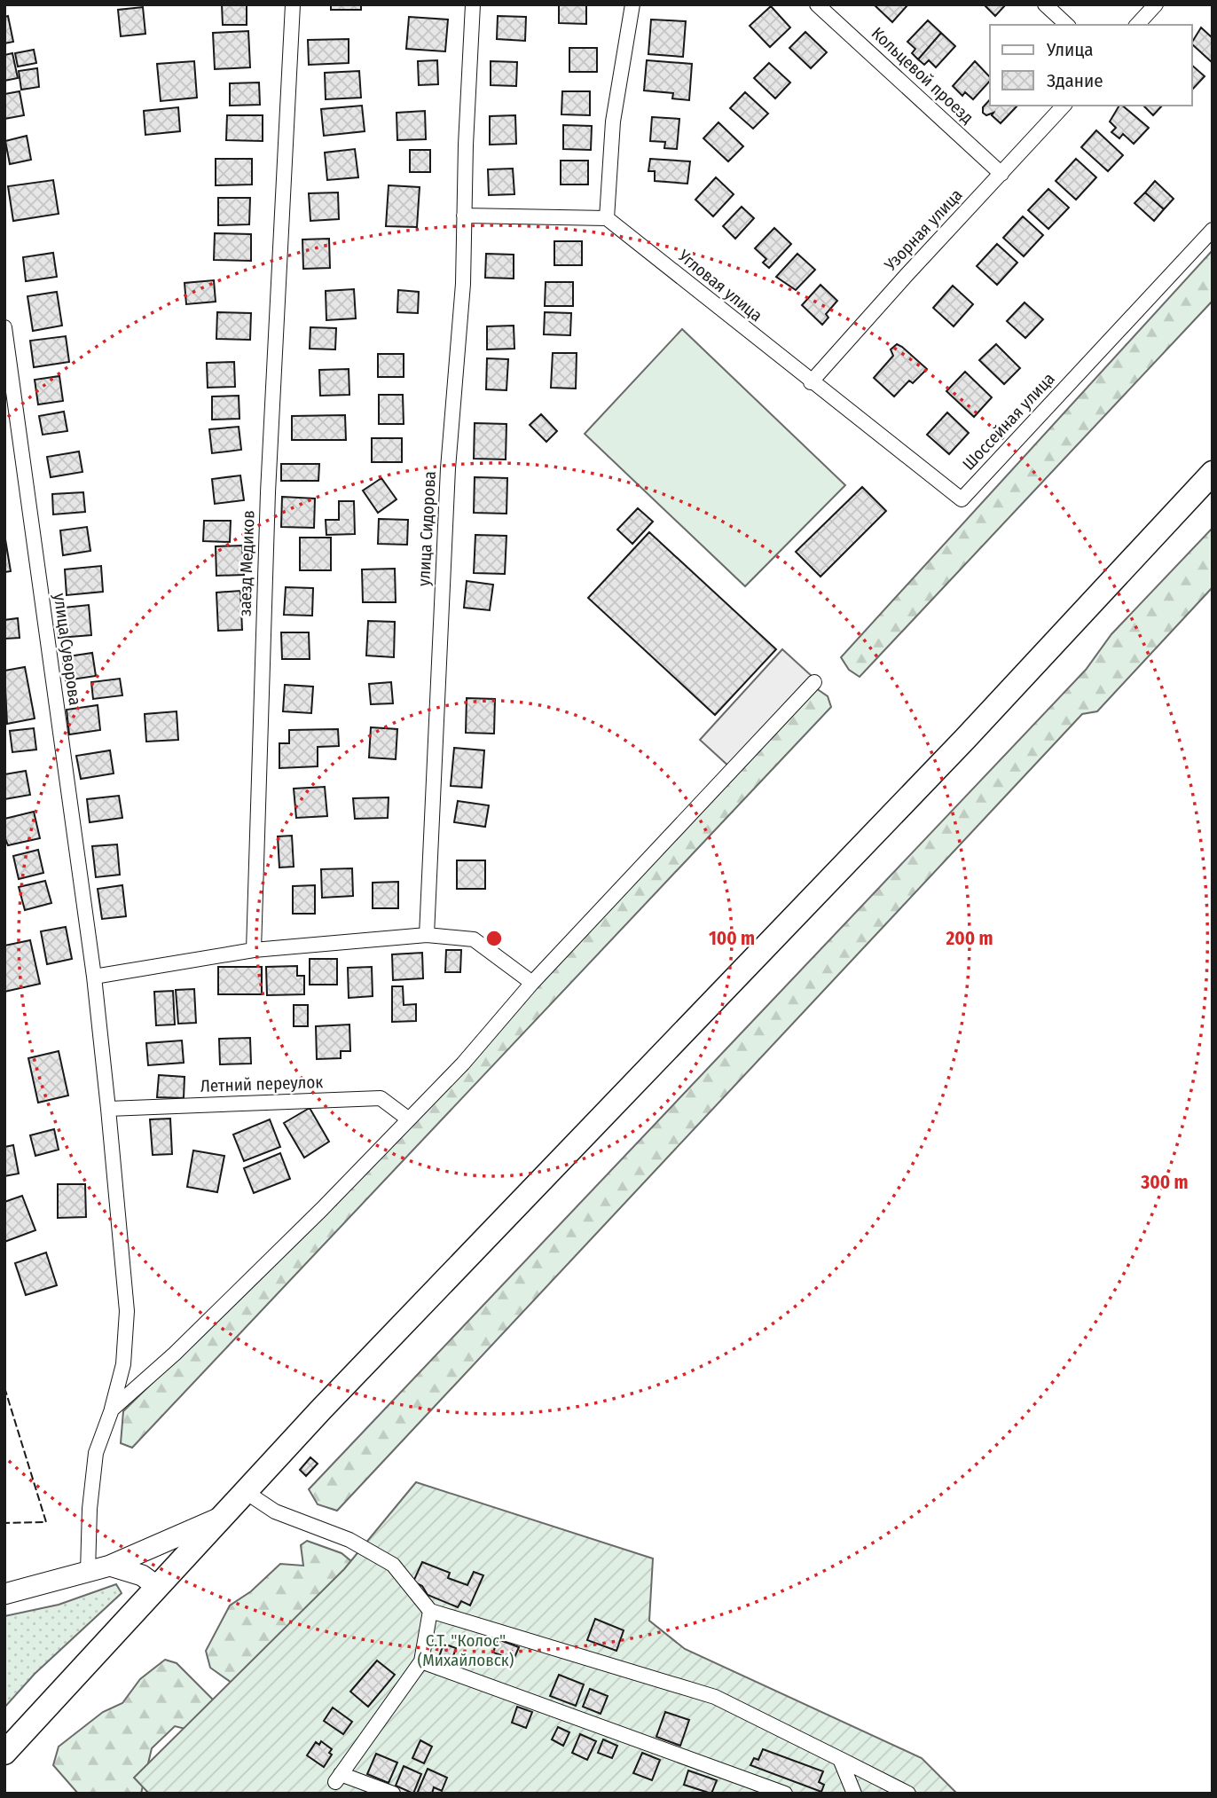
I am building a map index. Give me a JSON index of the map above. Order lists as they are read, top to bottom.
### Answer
{
  "streets": {
    "street": [
      "Кольцевой проезд",
      "Узорная улица",
      "Угловая улица",
      "Шоссейная улица",
      "улица Сидорова",
      "заезд Медиков",
      "улица Суворова",
      "Летний переулок"
    ]
  },
  "crossings": [
    ["Кольцевой проезд", "Узорная улица"],
    ["Узорная улица", "Угловая улица"],
    ["Узорная улица", "Шоссейная улица"],
    ["Угловая улица", "Шоссейная улица"],
    ["улица Суворова", "Летний переулок"]
  ],
  "parks": ["С.Т. \"Колос\" (Михайловск)"],
  "legend": ["Улица", "Здание"],
  "rings": ["100 m", "200 m", "300 m"]
}
